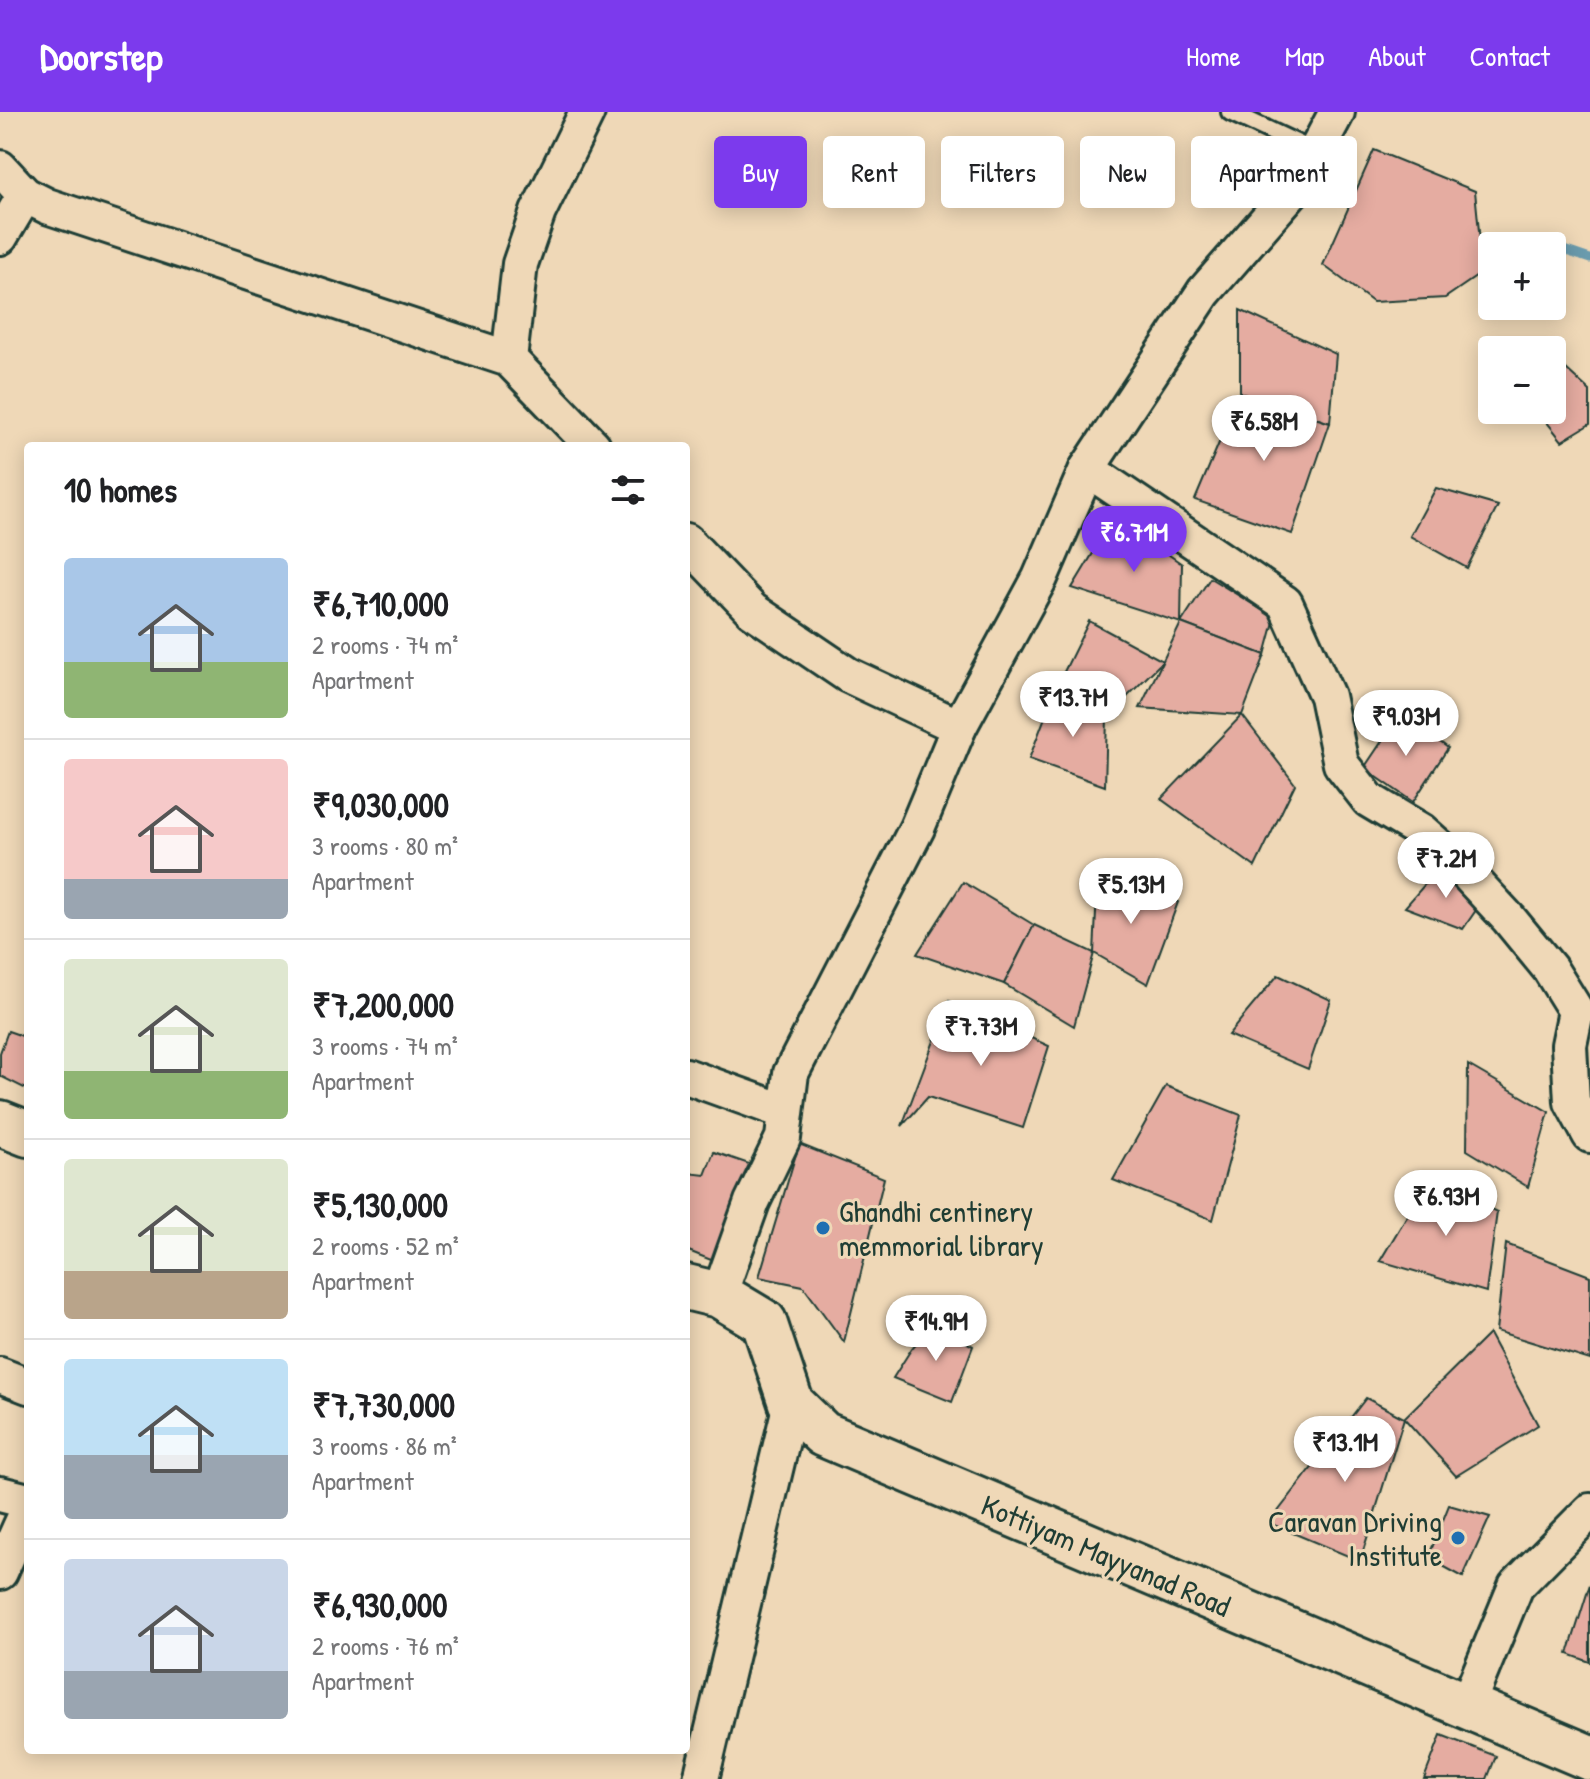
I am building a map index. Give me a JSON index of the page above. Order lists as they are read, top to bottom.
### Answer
{
  "streets": {
    "main road": ["Kottiyam Mayyanad Road"]
  },
  "places": ["Ghandhi centinery memmorial library", "Caravan Driving Institute"],
  "page": {
    "header": "Doorstep",
    "nav": [
      "Home",
      "Map",
      "About",
      "Contact"
    ],
    "chip": [
      "Buy",
      "Rent",
      "Filters",
      "New",
      "Apartment"
    ],
    "map_buttons": ["+", "−"],
    "price": [
      "₹6.58M",
      "₹6.71M",
      "₹13.7M",
      "₹9.03M",
      "₹7.2M",
      "₹5.13M",
      "₹7.73M",
      "₹6.93M",
      "₹14.9M",
      "₹13.1M"
    ],
    "heading": "10 homes",
    "list": [
      {
        "name": "₹6,710,000",
        "note": "2 rooms · 74 m² · Apartment"
      },
      {
        "name": "₹9,030,000",
        "note": "3 rooms · 80 m² · Apartment"
      },
      {
        "name": "₹7,200,000",
        "note": "3 rooms · 74 m² · Apartment"
      },
      {
        "name": "₹5,130,000",
        "note": "2 rooms · 52 m² · Apartment"
      },
      {
        "name": "₹7,730,000",
        "note": "3 rooms · 86 m² · Apartment"
      },
      {
        "name": "₹6,930,000",
        "note": "2 rooms · 76 m² · Apartment"
      }
    ]
  }
}
